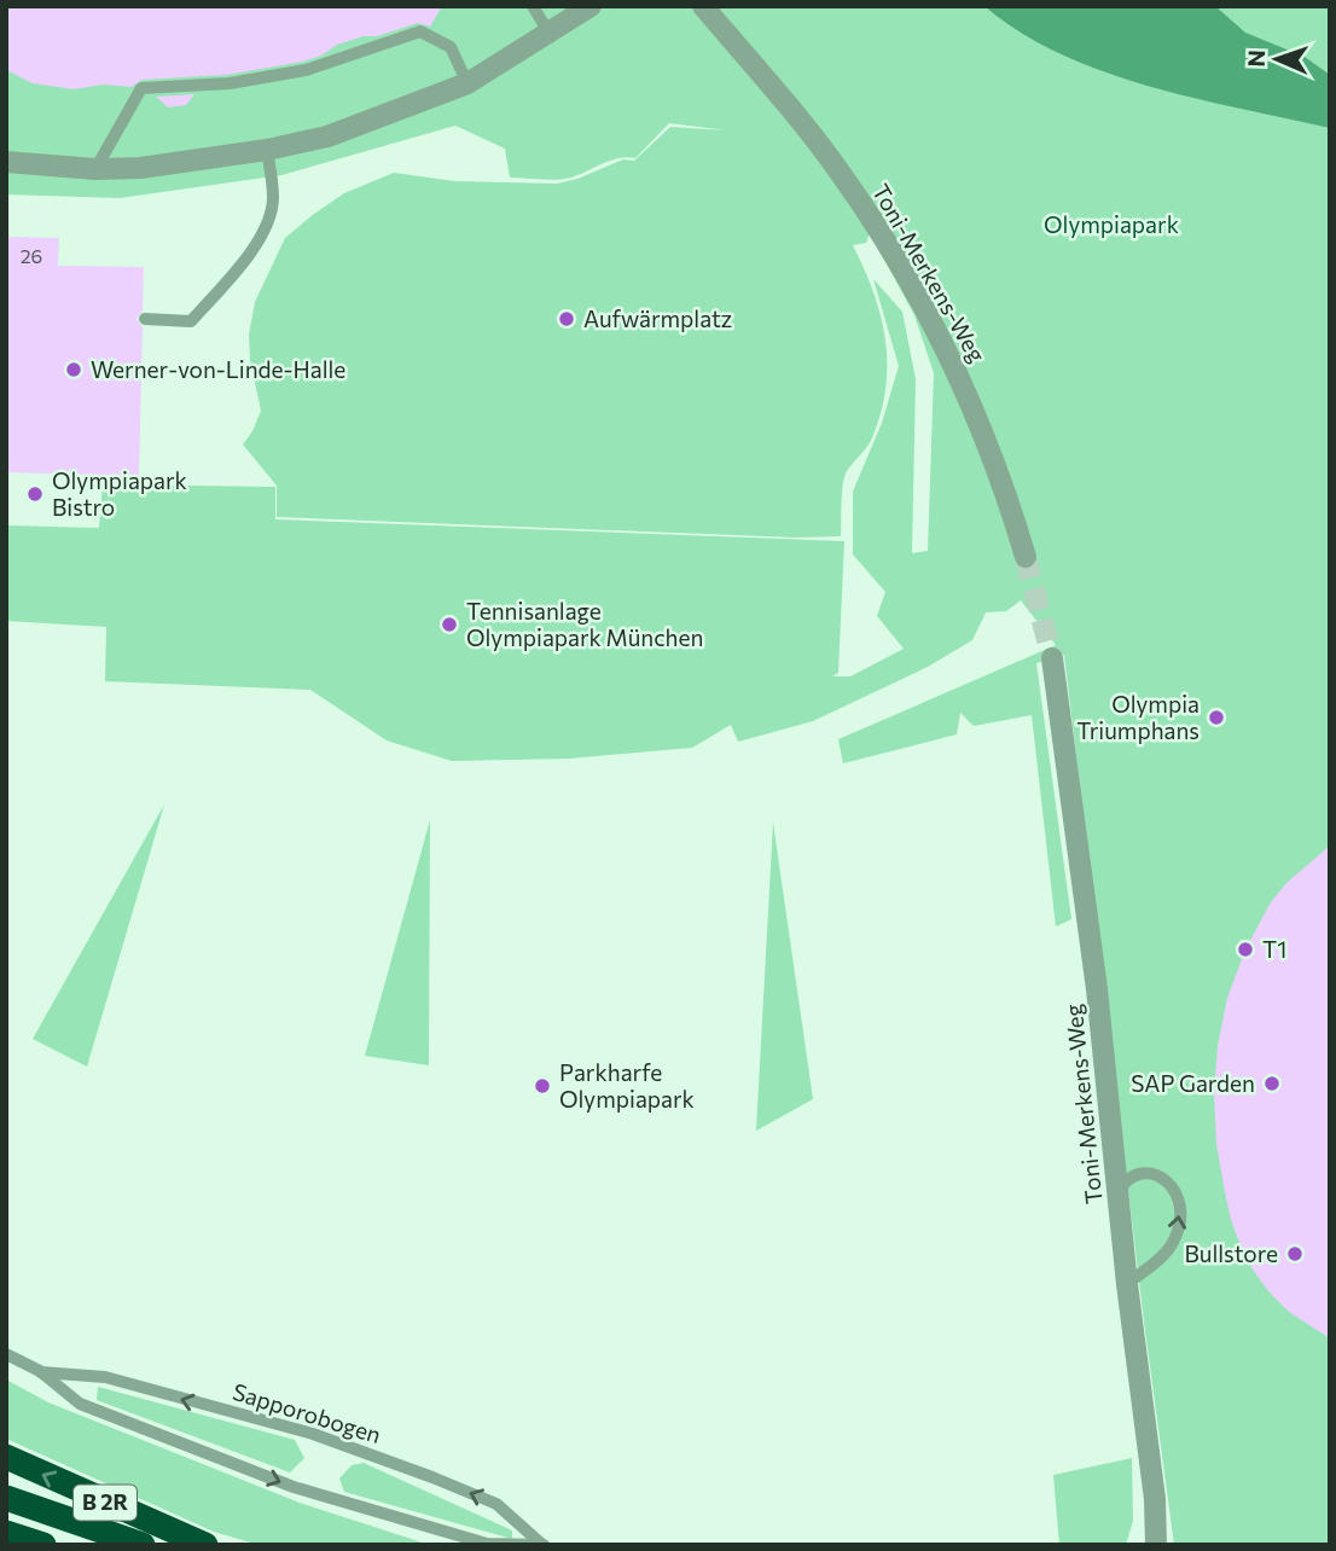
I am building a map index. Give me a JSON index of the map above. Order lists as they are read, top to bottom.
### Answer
{
  "streets": {
    "highway": ["B 2R"],
    "street": ["Toni-Merkens-Weg"],
    "lane": ["Sapporobogen"]
  },
  "parks": ["Olympiapark"],
  "places": [
    "Aufwärmplatz",
    "Werner-von-Linde-Halle",
    "Olympiapark Bistro",
    "Tennisanlage Olympiapark München",
    "Olympia Triumphans",
    "T1",
    "SAP Garden",
    "Parkharfe Olympiapark",
    "Bullstore"
  ],
  "house_numbers": ["26"],
  "north": "left"
}
